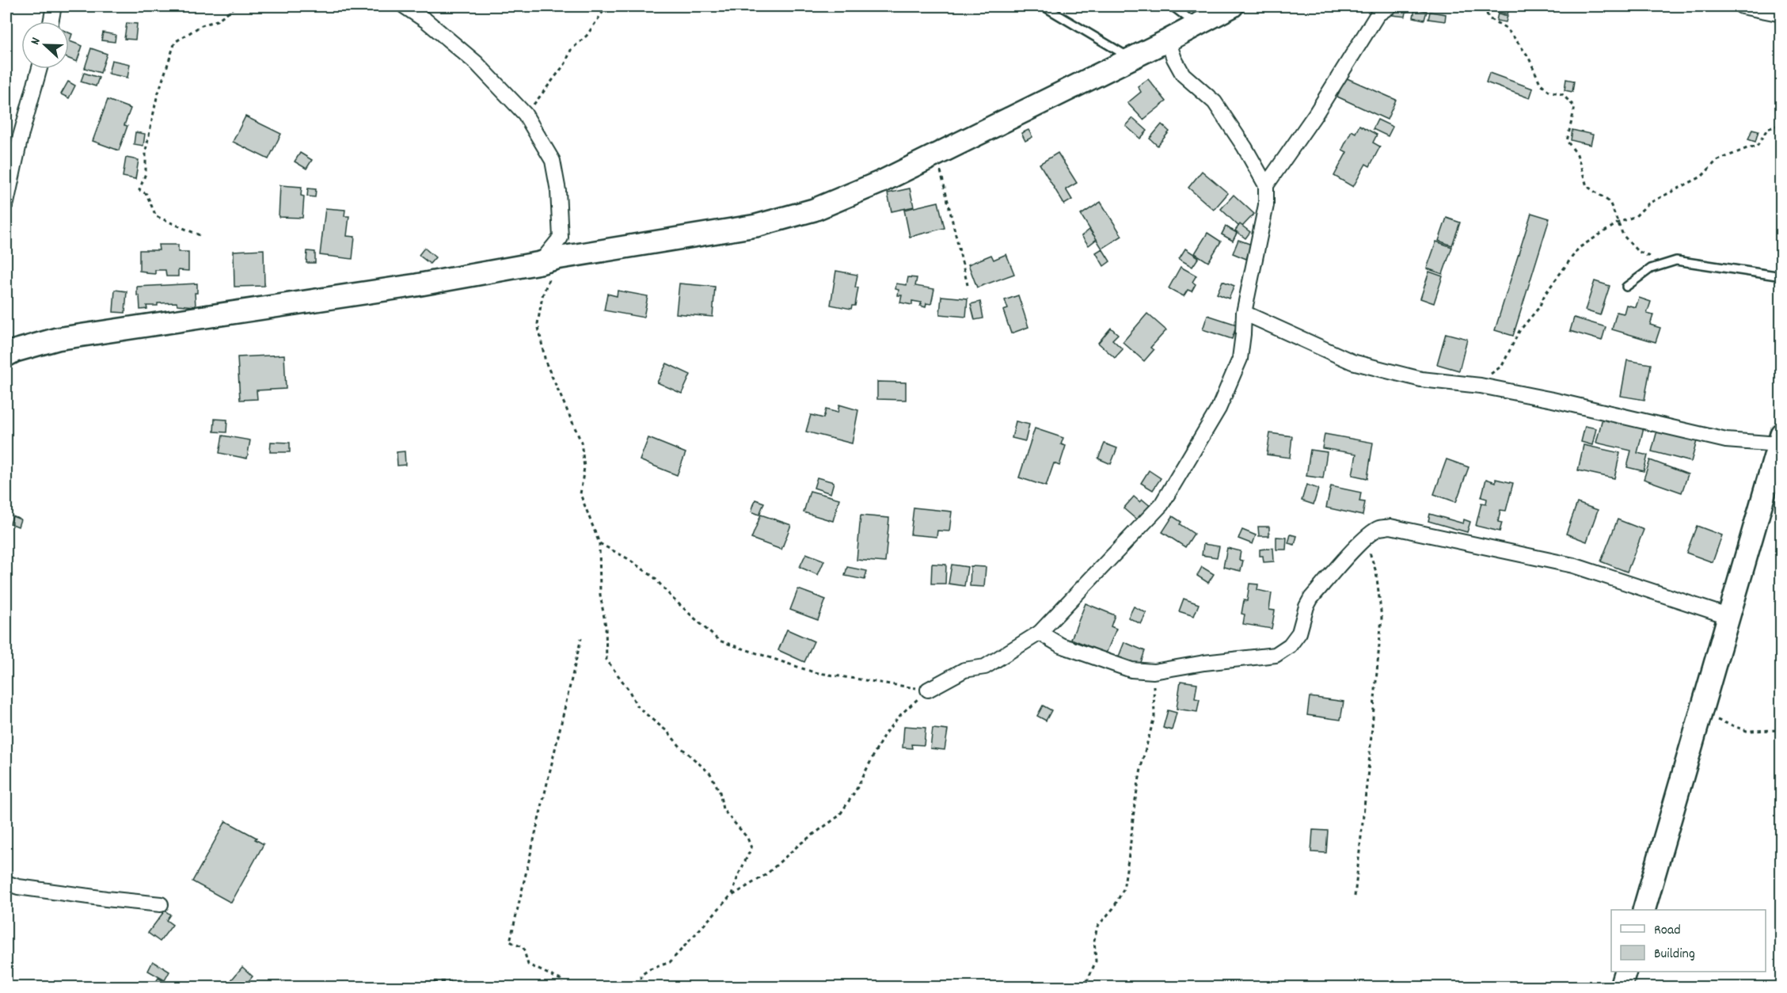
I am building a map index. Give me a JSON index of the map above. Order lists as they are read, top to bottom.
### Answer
{
  "legend": ["Road", "Building"],
  "north": "left"
}
